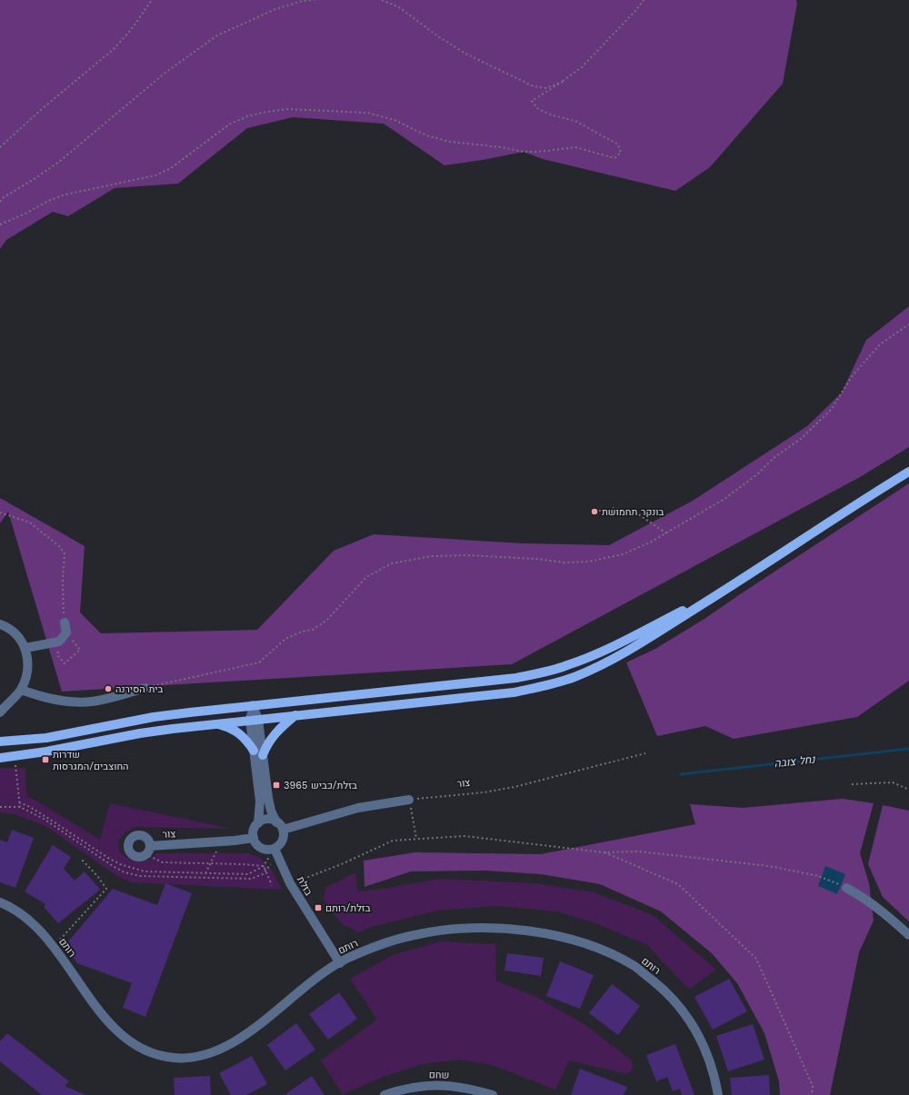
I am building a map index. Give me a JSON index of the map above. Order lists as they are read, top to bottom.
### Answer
{
  "streets": {
    "street": [
      "צור",
      "בזלת",
      "רותם",
      "שחם"
    ]
  },
  "crossings": [
    ["צור", "בזלת"],
    ["בזלת", "רותם"]
  ],
  "water": ["נחל צובה"],
  "places": {
    "other": ["בונקר תחמושת", "בית הסירנה"],
    "transit": ["שדרות החוצבים/המגרסות", "בזלת/כביש 3965", "בזלת/רותם"]
  }
}
